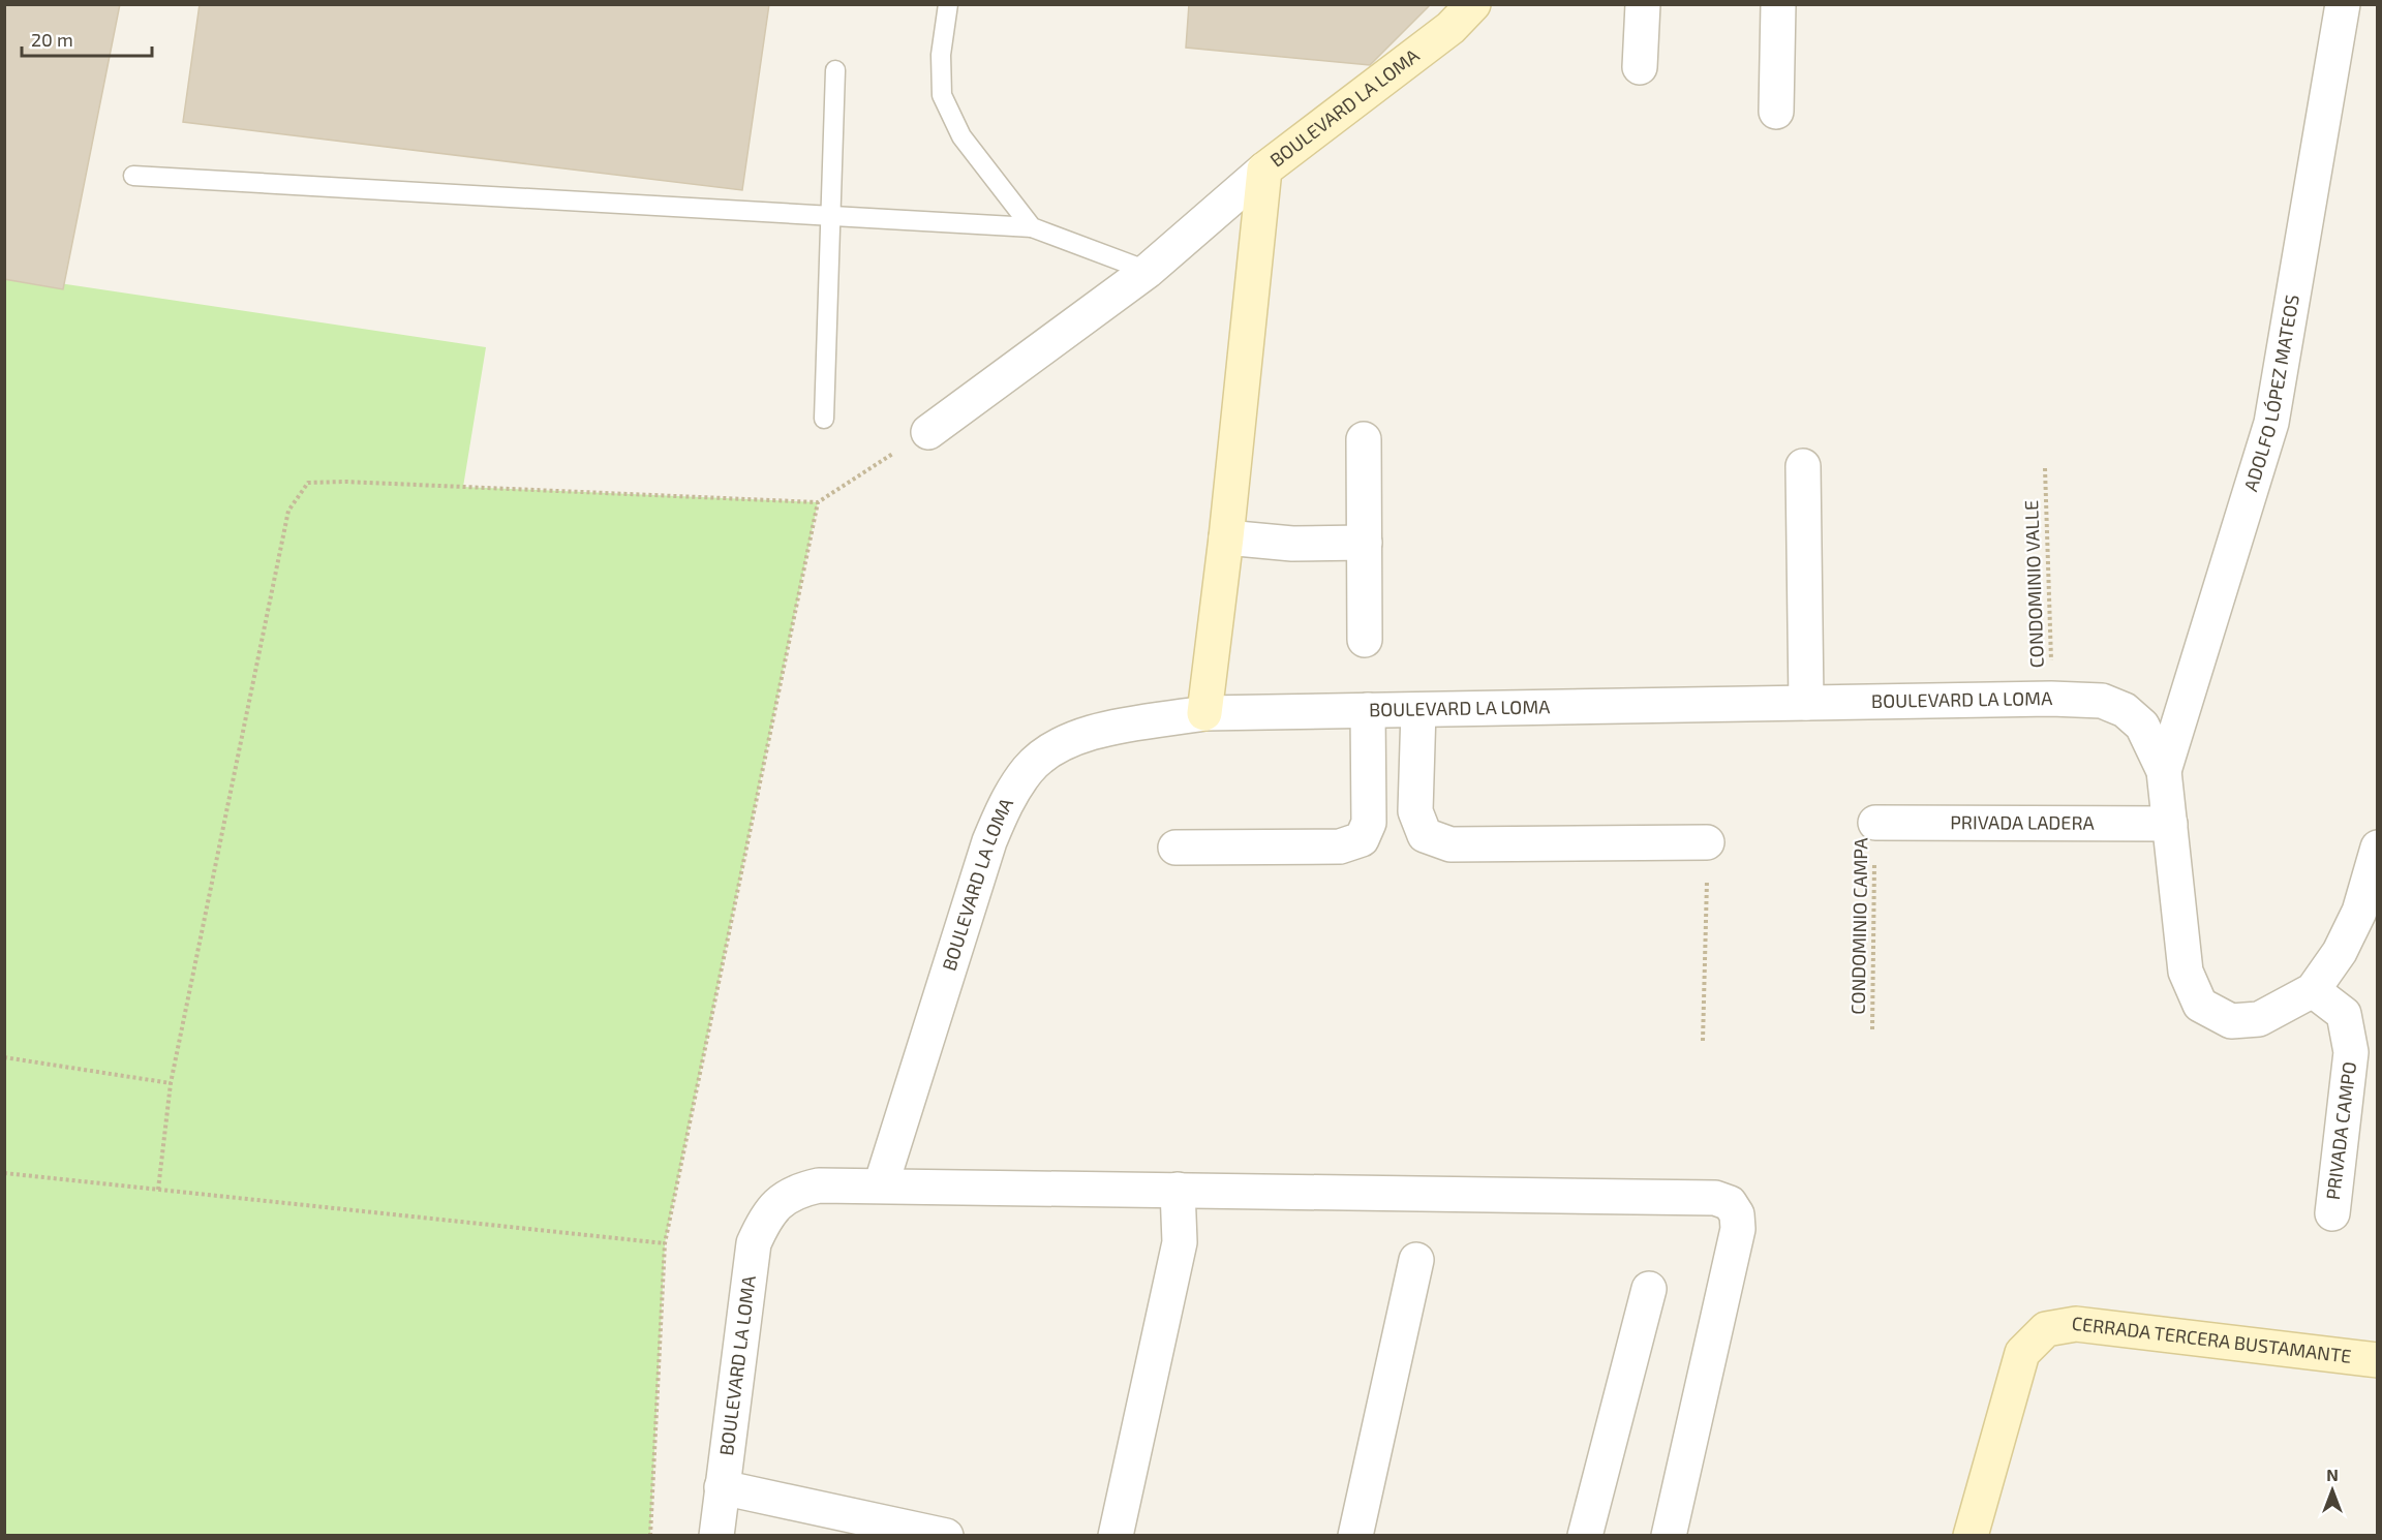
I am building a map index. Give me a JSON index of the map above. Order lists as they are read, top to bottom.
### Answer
{
  "streets": {
    "main road": ["BOULEVARD LA LOMA", "CERRADA TERCERA BUSTAMANTE"],
    "street": ["ADOLFO LÓPEZ MATEOS", "PRIVADA LADERA", "PRIVADA CAMPO"],
    "path": ["CONDOMINIO VALLE", "CONDOMINIO CAMPA"]
  },
  "crossings": [
    ["BOULEVARD LA LOMA", "ADOLFO LÓPEZ MATEOS"],
    ["BOULEVARD LA LOMA", "CONDOMINIO VALLE"],
    ["BOULEVARD LA LOMA", "PRIVADA LADERA"],
    ["BOULEVARD LA LOMA", "PRIVADA CAMPO"],
    ["PRIVADA LADERA", "CONDOMINIO CAMPA"]
  ],
  "scale_bar": "20 m",
  "north": "top"
}
